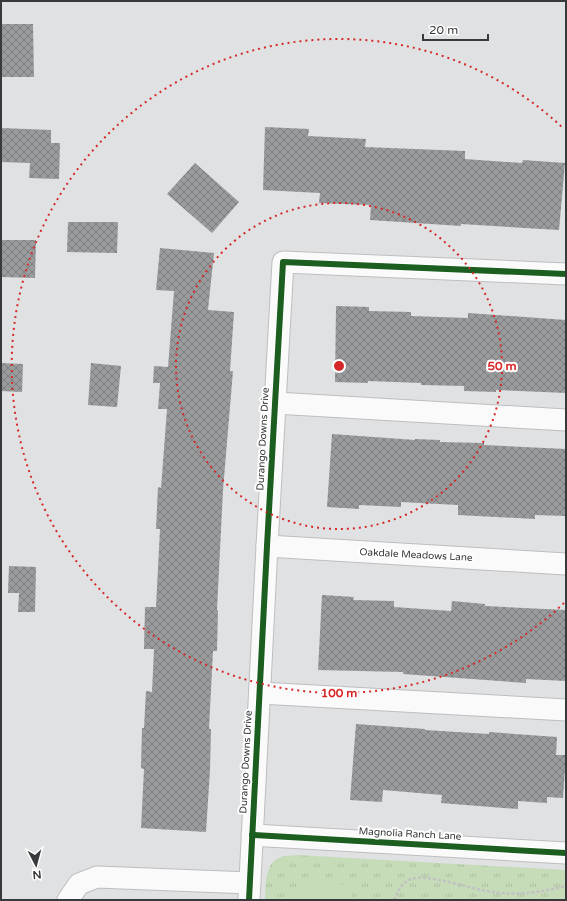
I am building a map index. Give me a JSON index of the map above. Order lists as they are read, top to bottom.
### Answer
{
  "streets": {
    "street": ["Durango Downs Drive", "Oakdale Meadows Lane", "Magnolia Ranch Lane"]
  },
  "crossings": [
    ["Durango Downs Drive", "Oakdale Meadows Lane"],
    ["Durango Downs Drive", "Magnolia Ranch Lane"]
  ],
  "scale_bar": "20 m",
  "north": "bottom",
  "rings": ["50 m", "100 m"]
}
